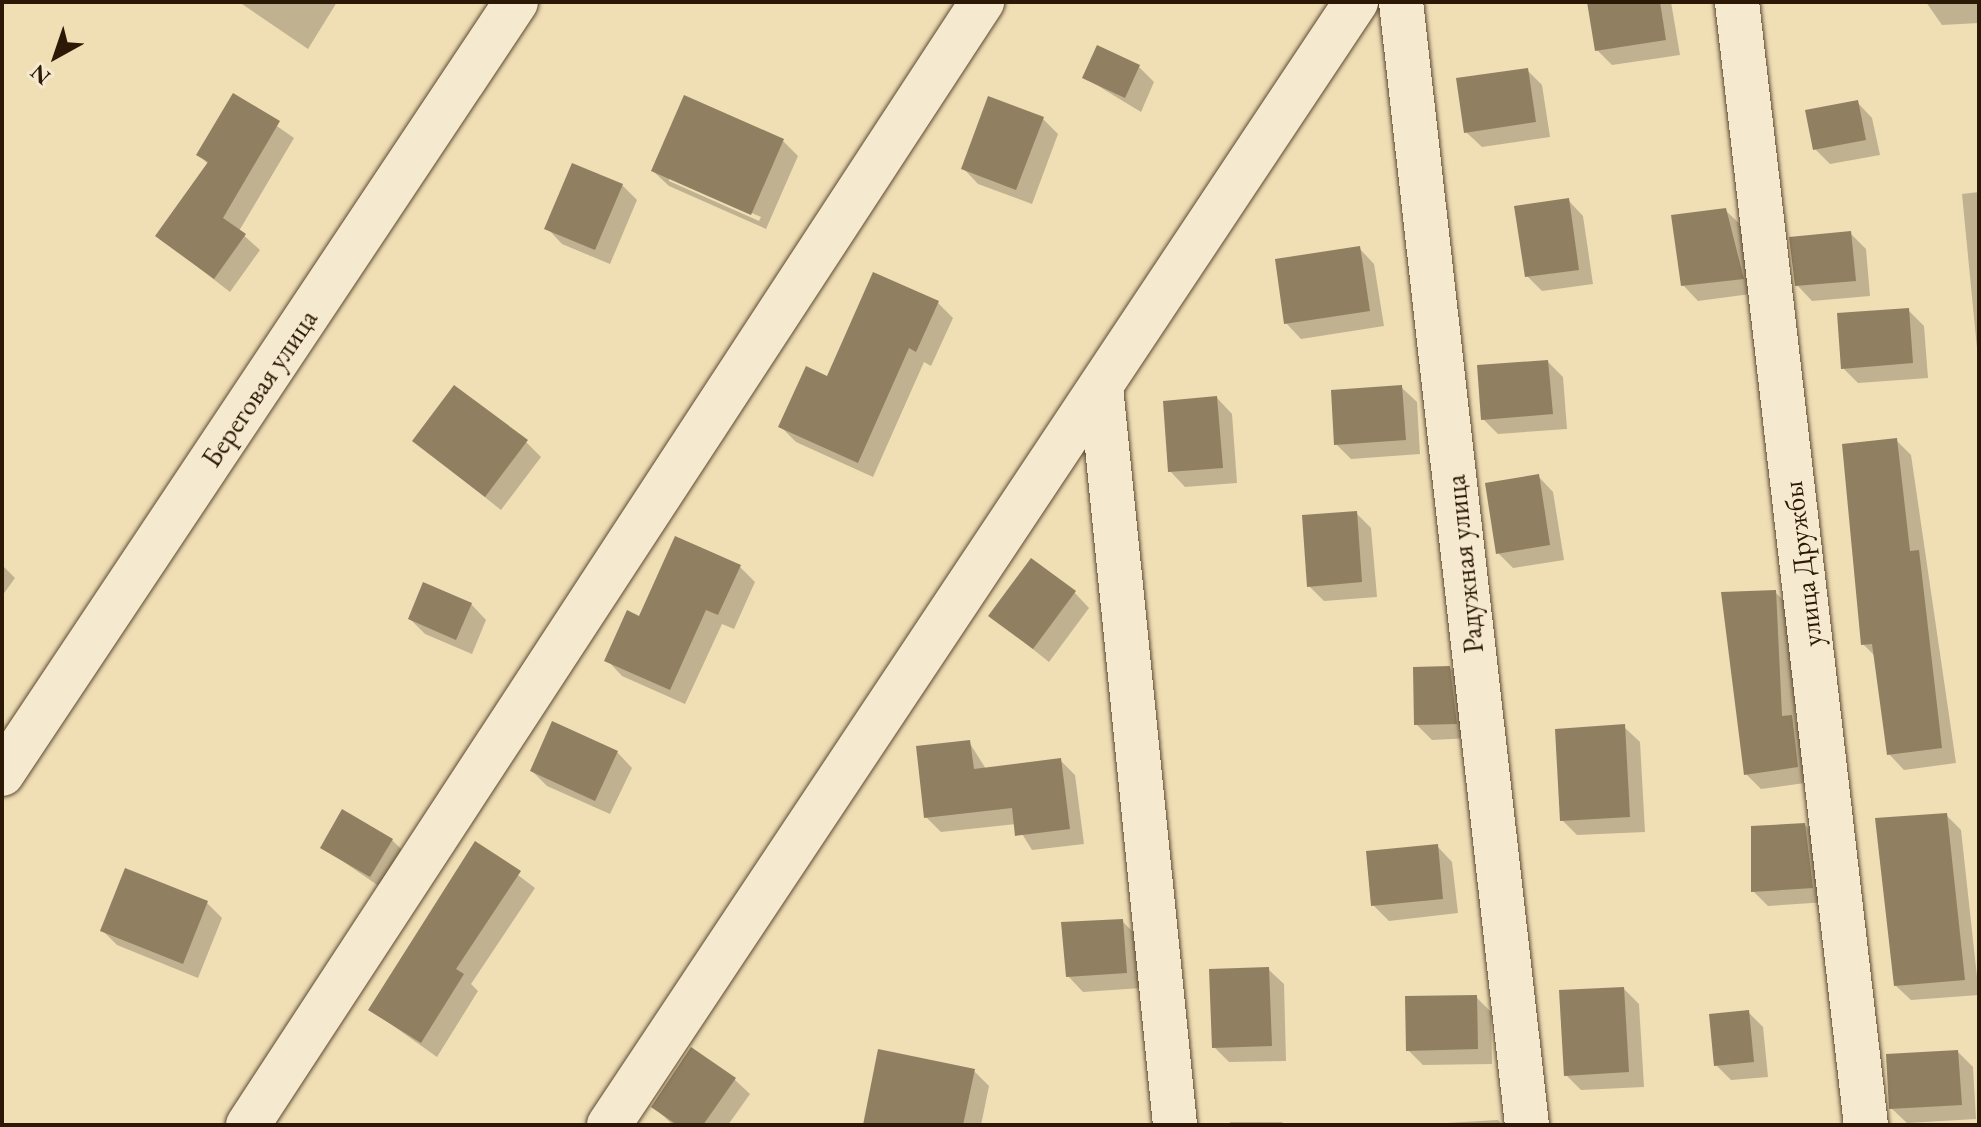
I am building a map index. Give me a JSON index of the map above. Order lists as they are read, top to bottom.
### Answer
{
  "streets": {
    "street": ["Береговая улица", "Радужная улица", "улица Дружбы"]
  },
  "north": "bottom left"
}
